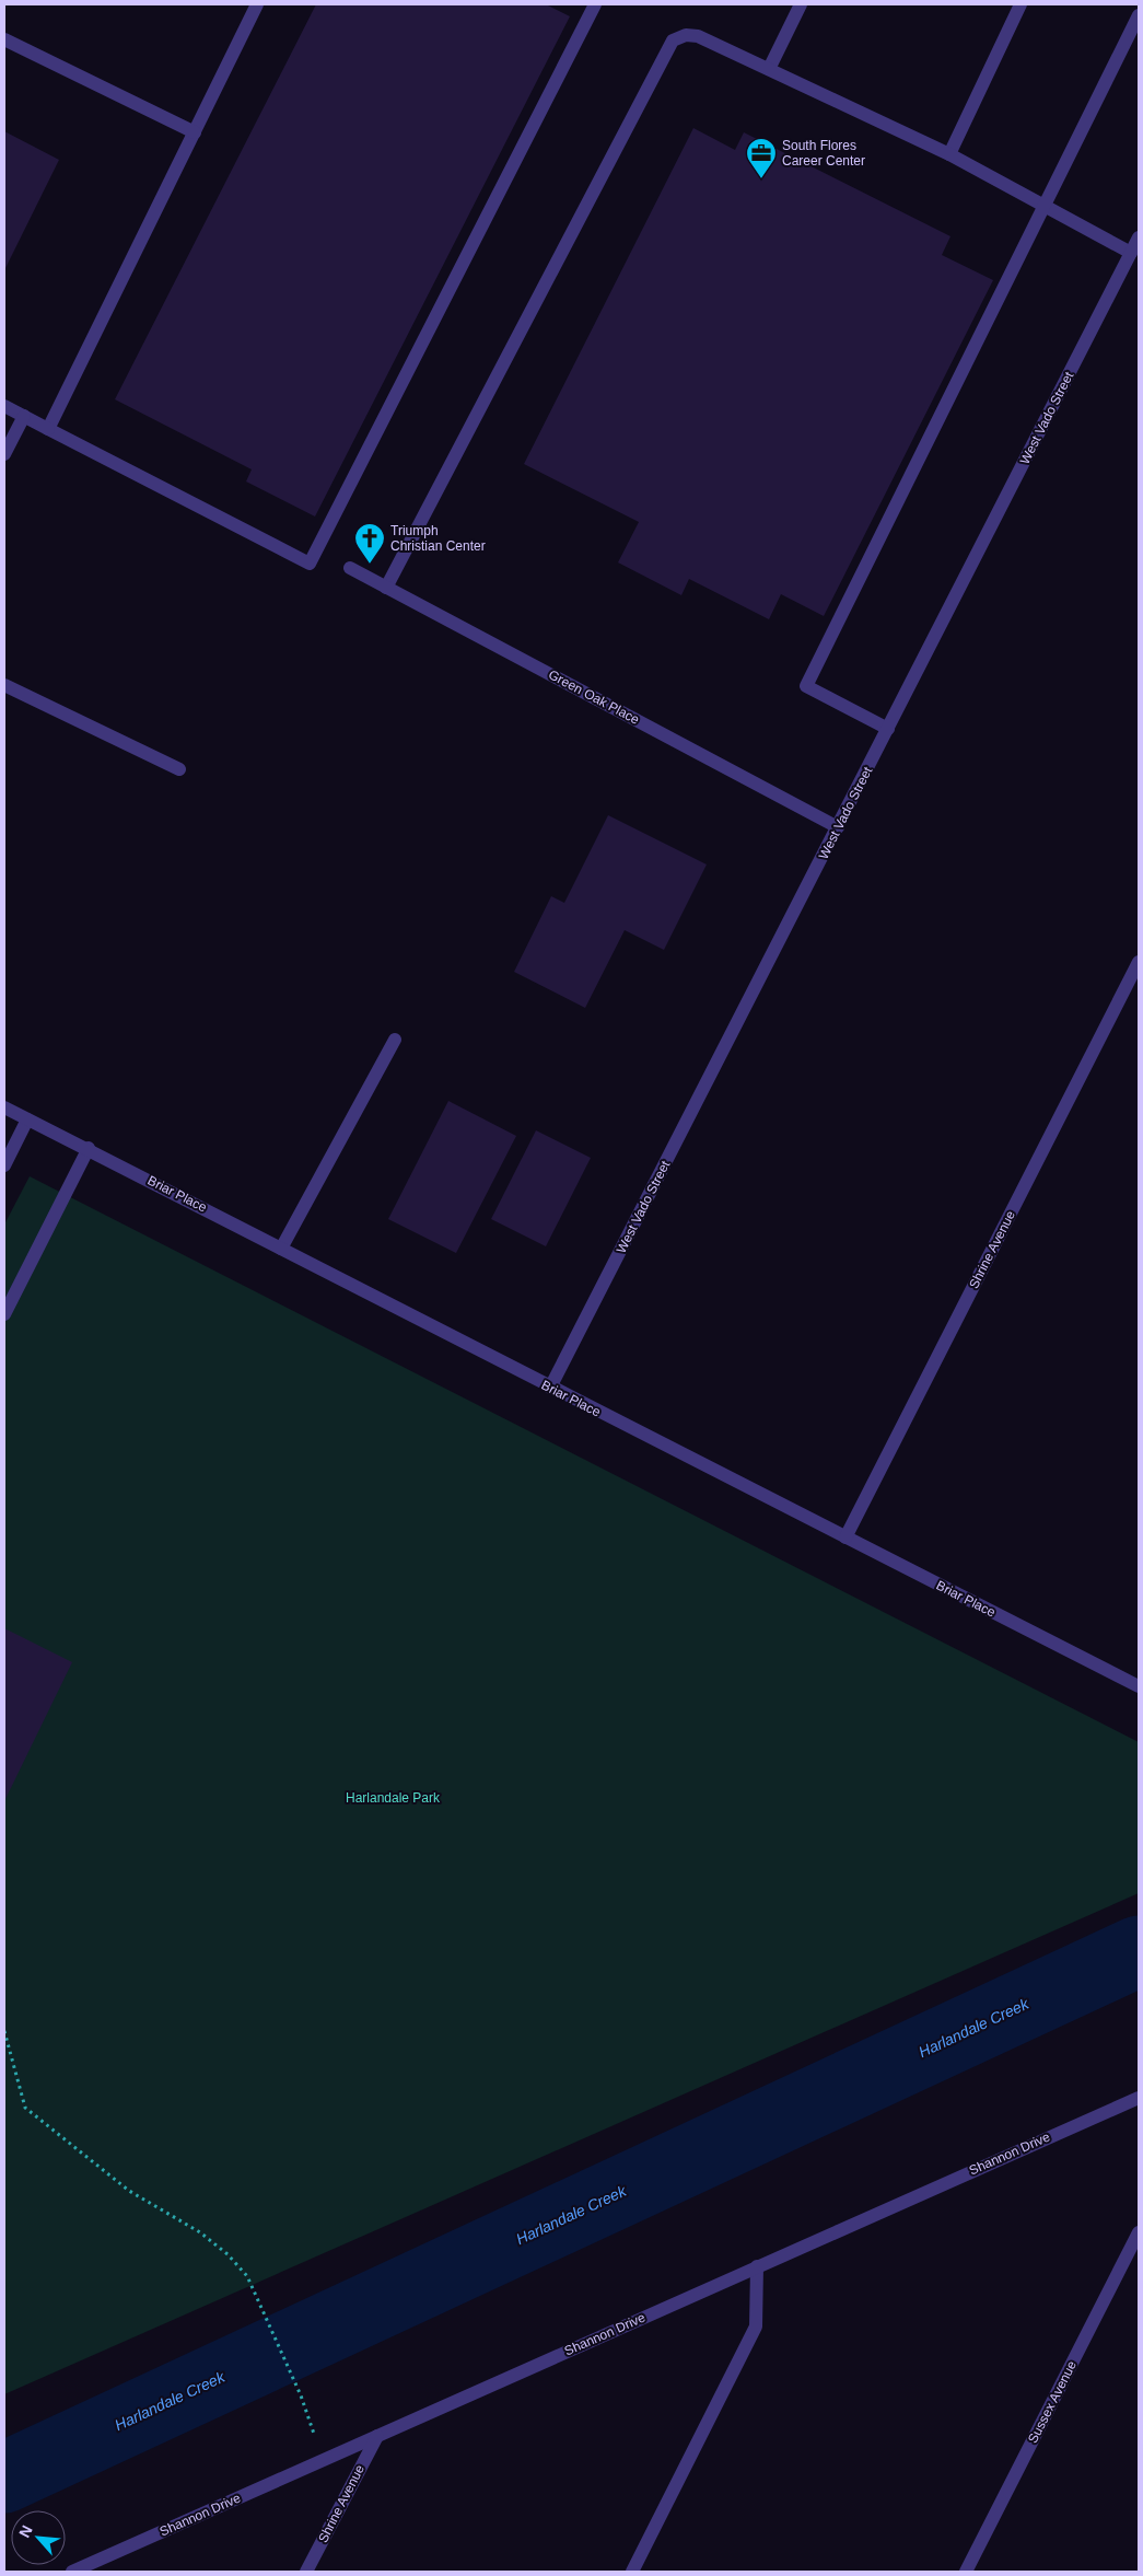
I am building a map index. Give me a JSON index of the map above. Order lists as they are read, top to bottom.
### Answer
{
  "streets": {
    "street": [
      "West Vado Street",
      "Green Oak Place",
      "Briar Place",
      "Shrine Avenue",
      "Shannon Drive",
      "Sussex Avenue"
    ]
  },
  "crossings": [
    ["West Vado Street", "Green Oak Place"],
    ["West Vado Street", "Briar Place"],
    ["Briar Place", "Shrine Avenue"],
    ["Shrine Avenue", "Shannon Drive"]
  ],
  "water": ["Harlandale Creek"],
  "parks": ["Harlandale Park"],
  "places": {
    "office": ["South Flores Career Center"],
    "church": ["Triumph Christian Center"]
  },
  "north": "top left"
}
